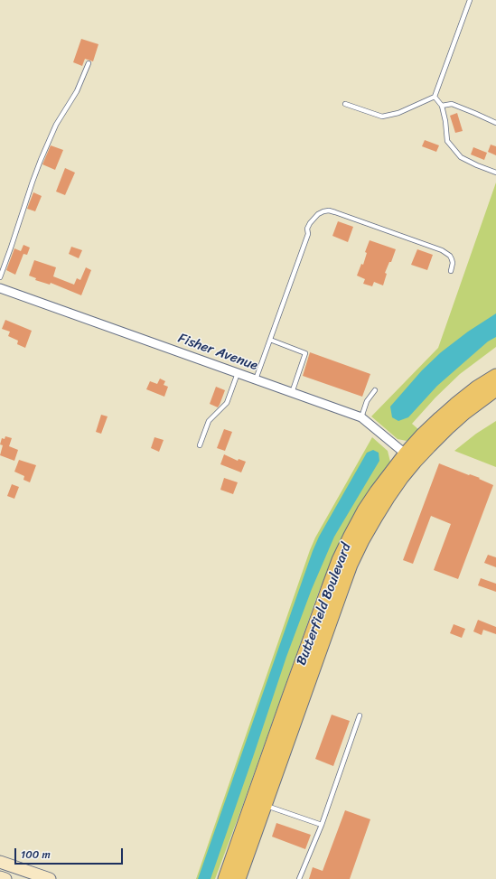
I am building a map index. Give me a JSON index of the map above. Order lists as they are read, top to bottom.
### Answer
{
  "streets": {
    "main road": ["Butterfield Boulevard"],
    "street": ["Fisher Avenue"]
  },
  "crossings": [
    ["Fisher Avenue", "Butterfield Boulevard"]
  ],
  "scale_bar": "100 m"
}
